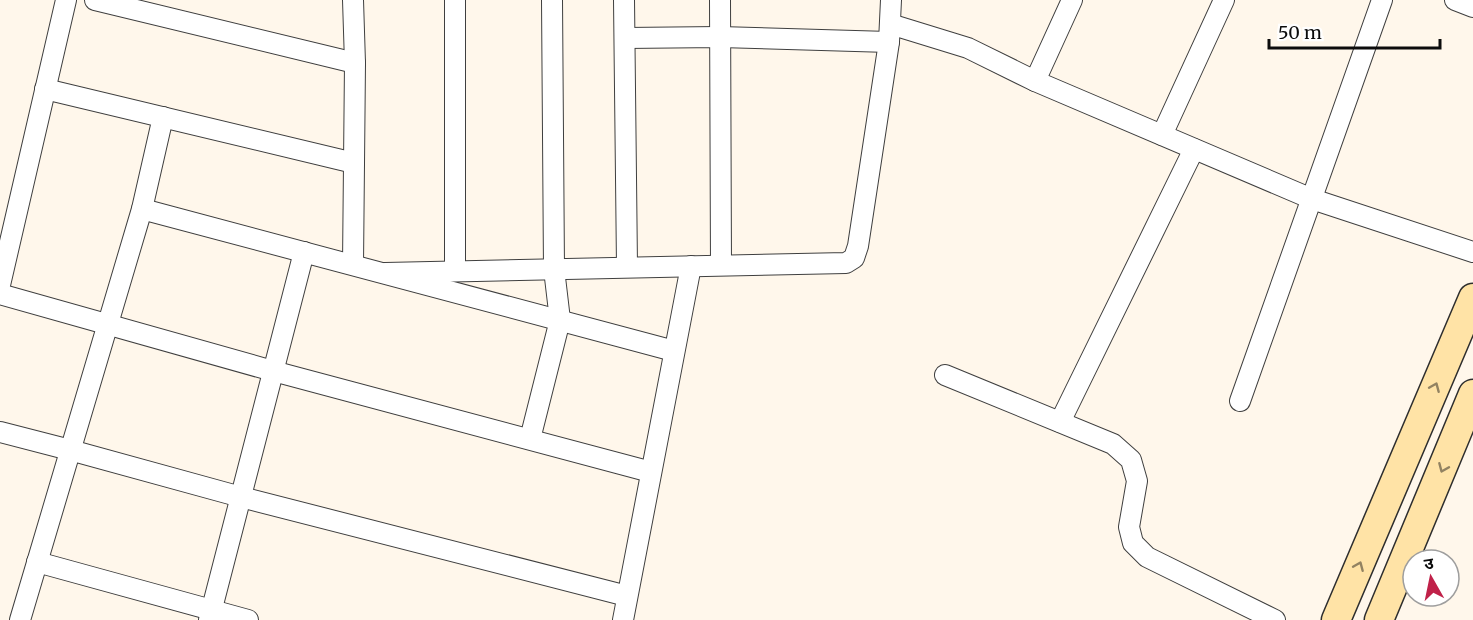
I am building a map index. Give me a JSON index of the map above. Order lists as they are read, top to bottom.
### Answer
{
  "scale_bar": "50 m",
  "north": "top"
}
